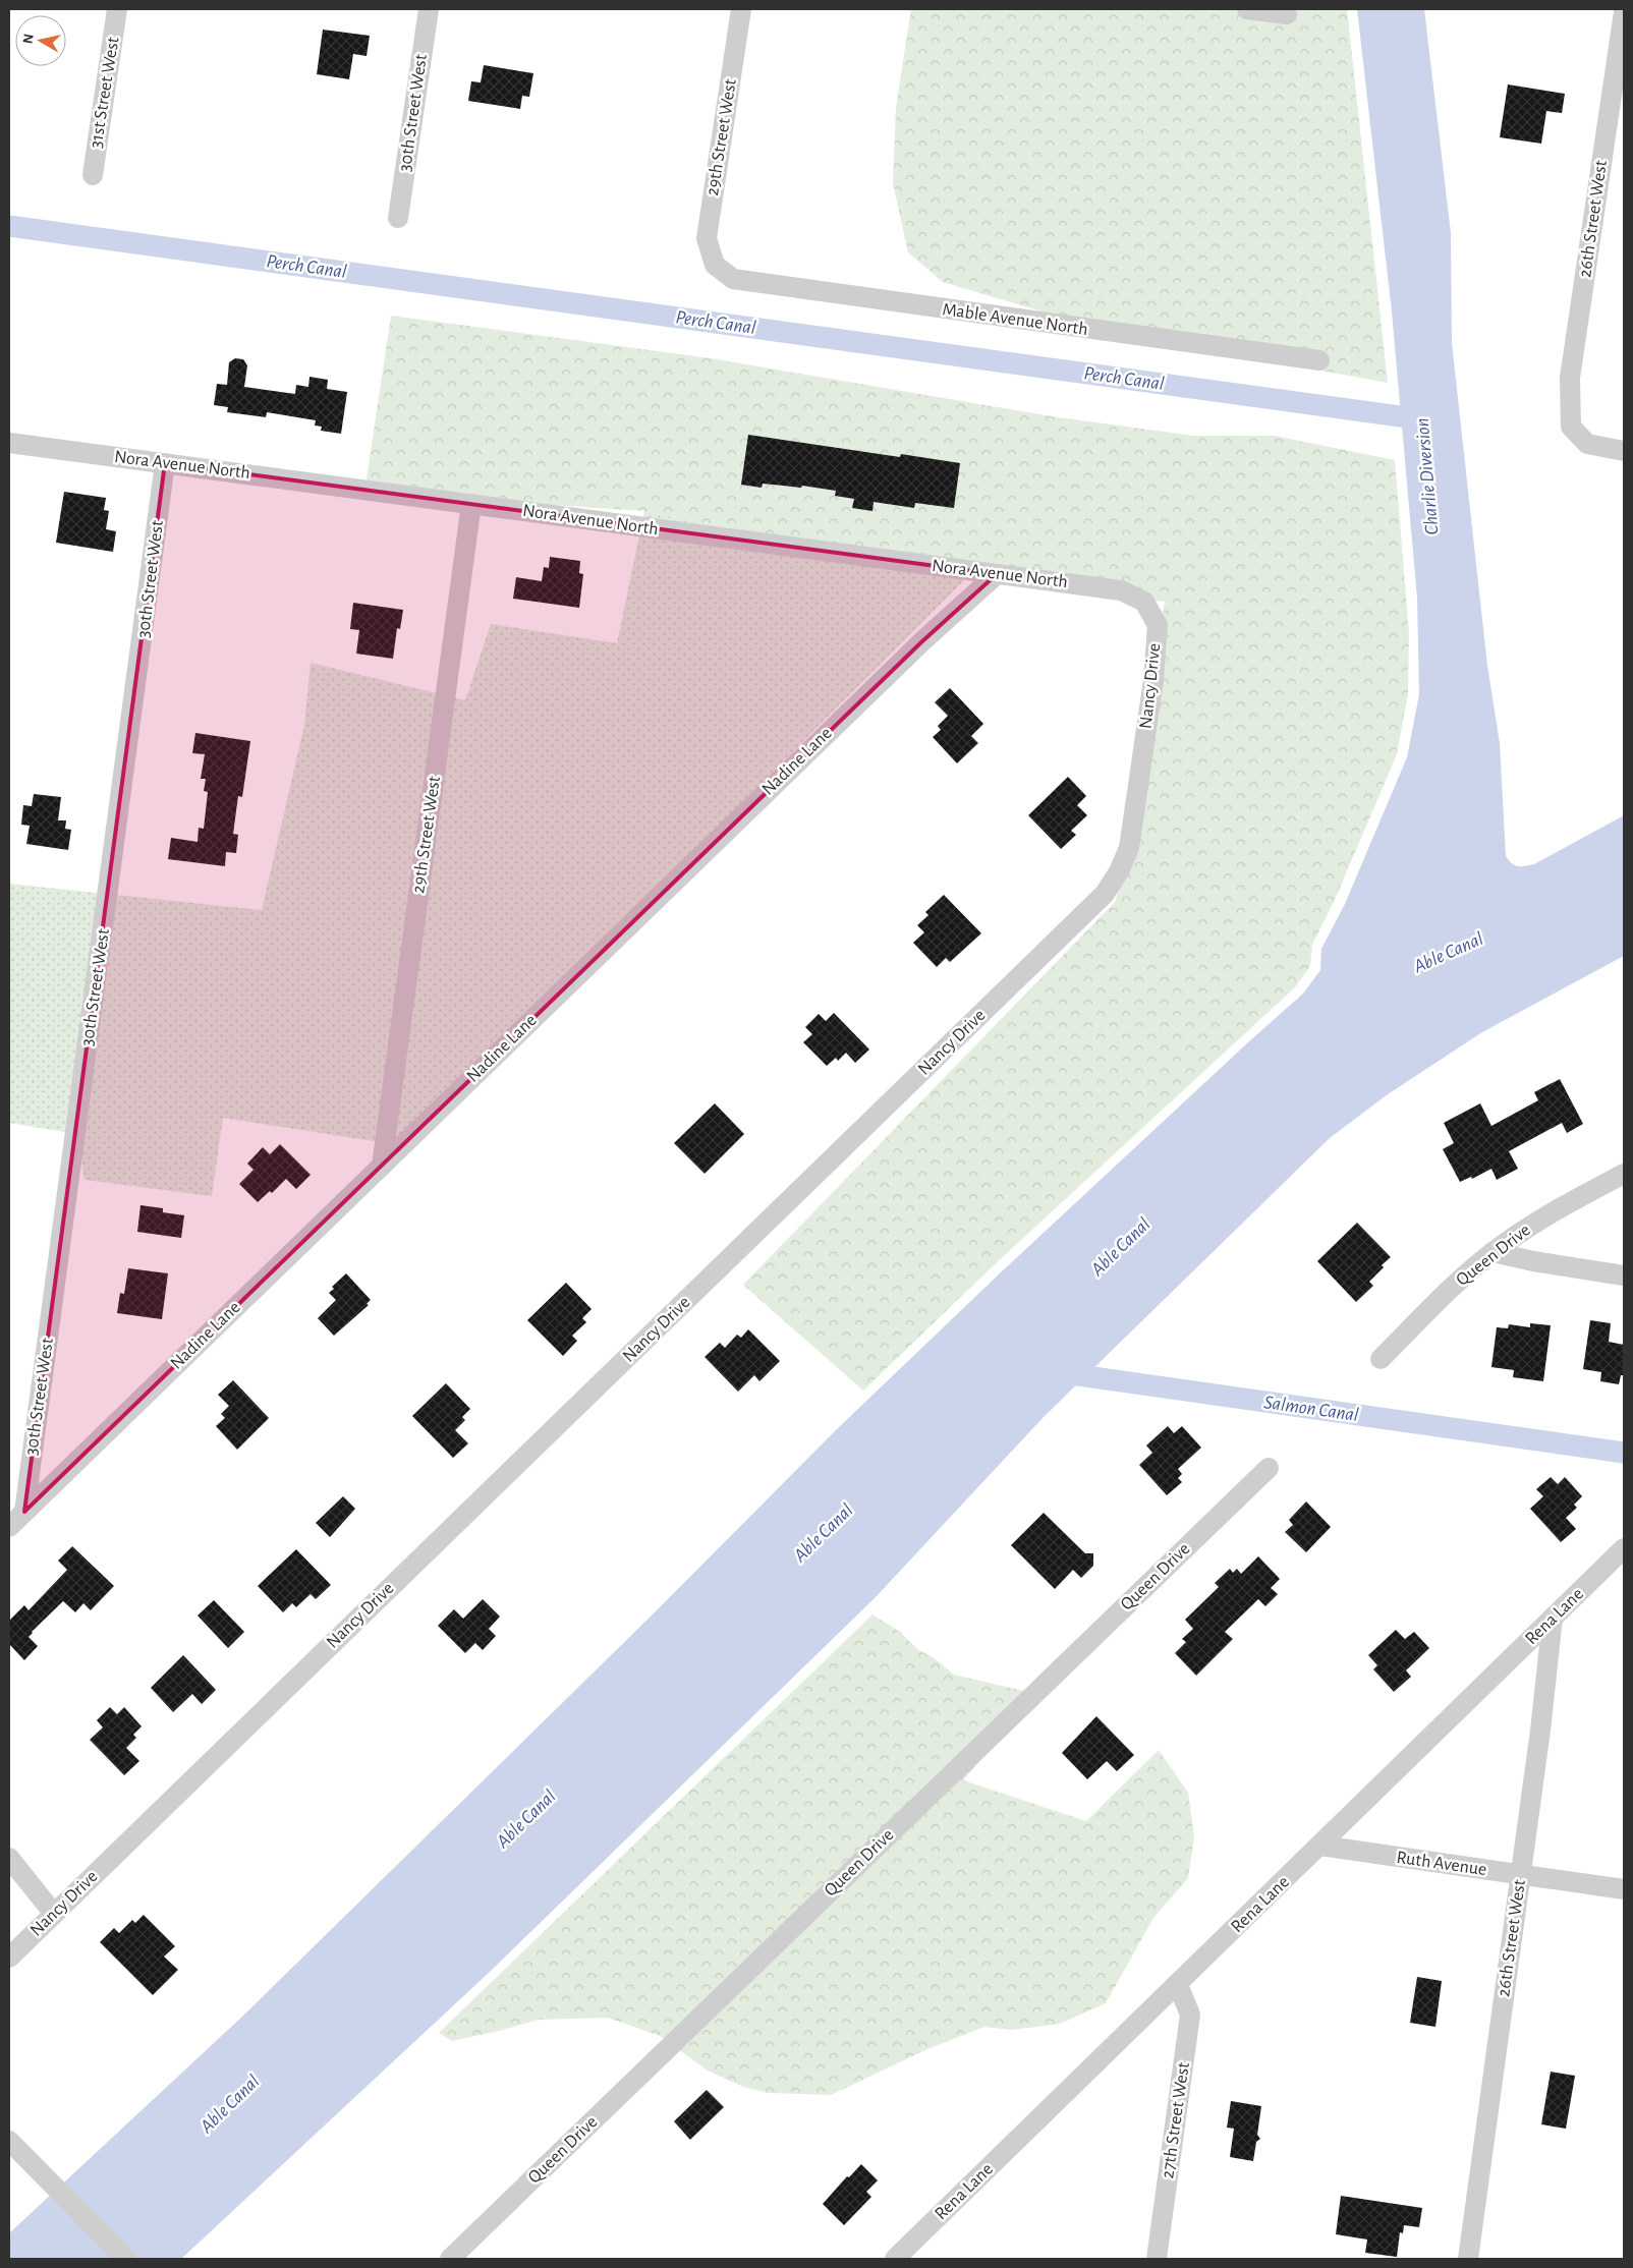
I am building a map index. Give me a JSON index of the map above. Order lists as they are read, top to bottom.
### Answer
{
  "streets": {
    "street": [
      "31st Street West",
      "30th Street West",
      "29th Street West",
      "26th Street West",
      "Mable Avenue North",
      "Nora Avenue North",
      "Nancy Drive",
      "Nadine Lane",
      "Queen Drive",
      "Rena Lane",
      "Ruth Avenue",
      "27th Street West"
    ]
  },
  "crossings": [
    ["30th Street West", "Nora Avenue North"],
    ["30th Street West", "Nadine Lane"],
    ["29th Street West", "Mable Avenue North"],
    ["29th Street West", "Nora Avenue North"],
    ["29th Street West", "Nadine Lane"],
    ["26th Street West", "Rena Lane"],
    ["26th Street West", "Ruth Avenue"],
    ["Nora Avenue North", "Nancy Drive"],
    ["Nora Avenue North", "Nadine Lane"],
    ["Rena Lane", "Ruth Avenue"],
    ["Rena Lane", "27th Street West"]
  ],
  "water": [
    "Perch Canal",
    "Charlie Diversion",
    "Able Canal",
    "Salmon Canal"
  ],
  "north": "left"
}
